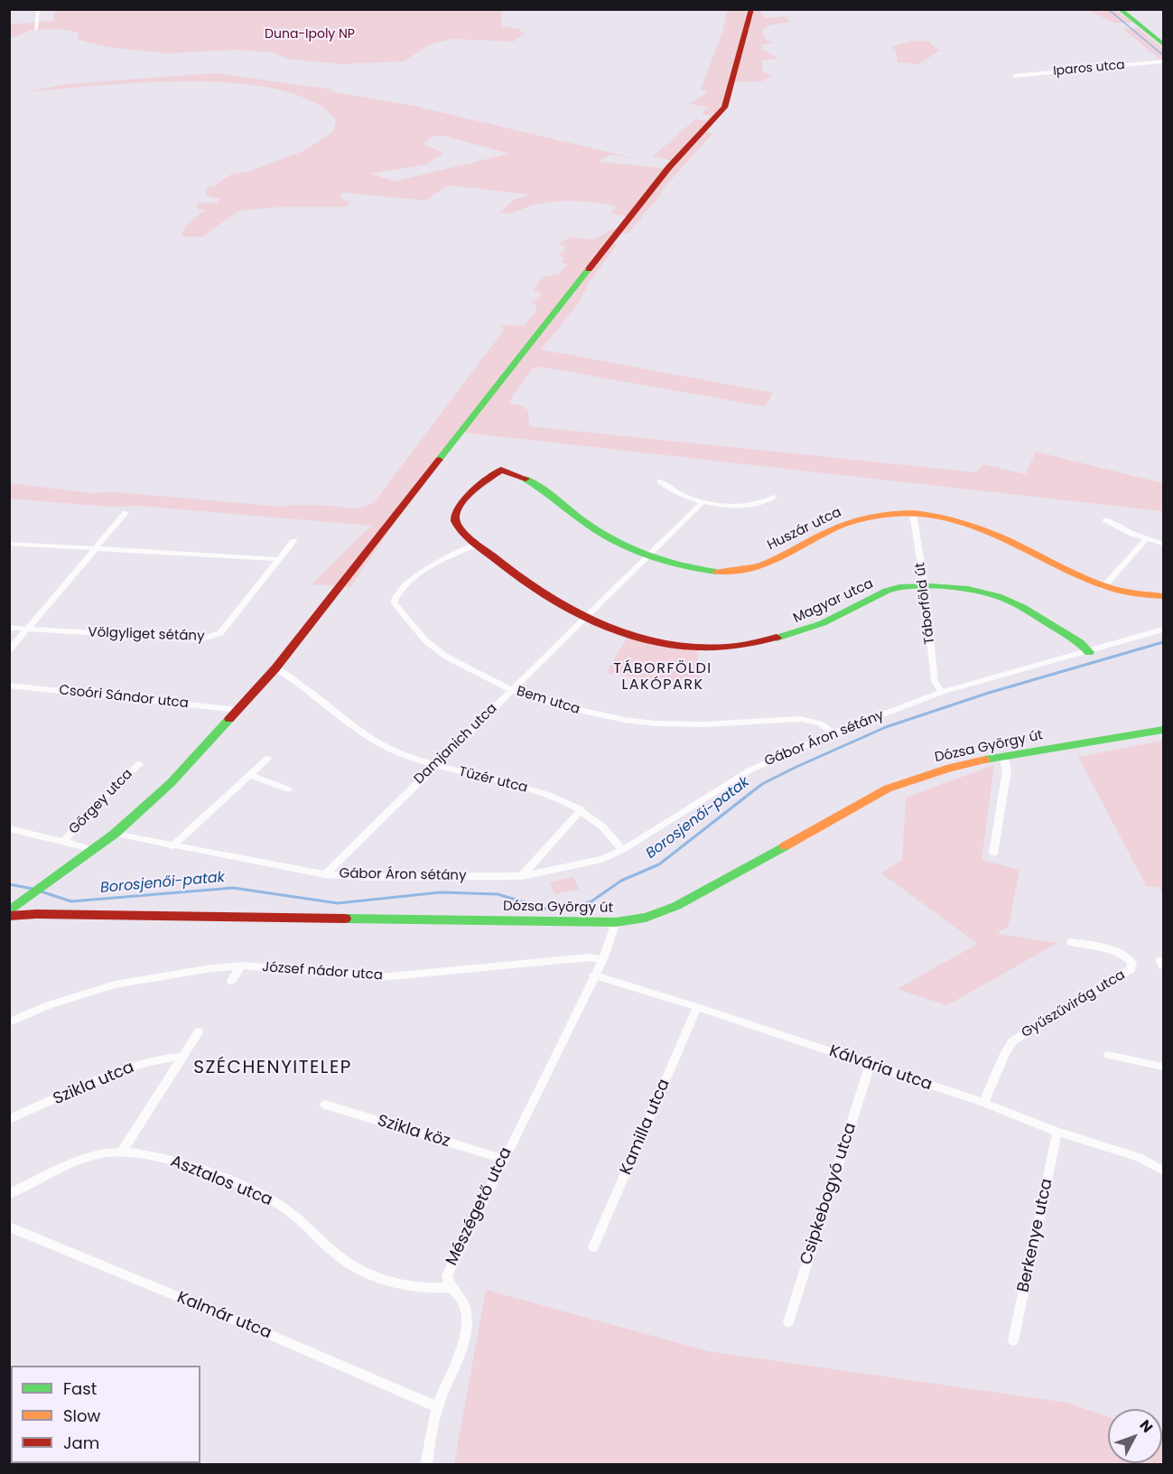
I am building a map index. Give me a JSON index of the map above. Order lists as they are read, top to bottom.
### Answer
{
  "streets": {
    "street": [
      "Iparos utca",
      "Huszár utca",
      "Magyar utca",
      "Táborföld út",
      "Völgyliget sétány",
      "Csoóri Sándor utca",
      "Bem utca",
      "Gábor Áron sétány",
      "Damjanich utca",
      "Dózsa György út",
      "Tüzér utca",
      "Görgey utca",
      "József nádor utca",
      "Gyűszűvirág utca",
      "Kálvária utca",
      "Szikla utca",
      "Kamilla utca",
      "Szikla köz",
      "Asztalos utca",
      "Csipkebogyó utca",
      "Mészégető utca",
      "Berkenye utca",
      "Kalmár utca"
    ]
  },
  "crossings": [
    ["Huszár utca", "Magyar utca"],
    ["Huszár utca", "Táborföld út"],
    ["Huszár utca", "Damjanich utca"],
    ["Magyar utca", "Táborföld út"],
    ["Magyar utca", "Bem utca"],
    ["Magyar utca", "Gábor Áron sétány"],
    ["Magyar utca", "Damjanich utca"],
    ["Táborföld út", "Gábor Áron sétány"],
    ["Bem utca", "Gábor Áron sétány"],
    ["Bem utca", "Damjanich utca"],
    ["Gábor Áron sétány", "Damjanich utca"],
    ["Gábor Áron sétány", "Tüzér utca"],
    ["Damjanich utca", "Tüzér utca"],
    ["József nádor utca", "Mészégető utca"],
    ["Gyűszűvirág utca", "Kálvária utca"],
    ["Kálvária utca", "Kamilla utca"],
    ["Kálvária utca", "Csipkebogyó utca"],
    ["Kálvária utca", "Mészégető utca"],
    ["Kálvária utca", "Berkenye utca"],
    ["Szikla köz", "Mészégető utca"],
    ["Asztalos utca", "Mészégető utca"]
  ],
  "districts": ["TÁBORFÖLDI LAKÓPARK", "SZÉCHENYITELEP"],
  "water": ["Borosjenői-patak"],
  "parks": ["Duna-Ipoly NP"],
  "legend": ["Fast", "Slow", "Jam"],
  "north": "top right"
}
